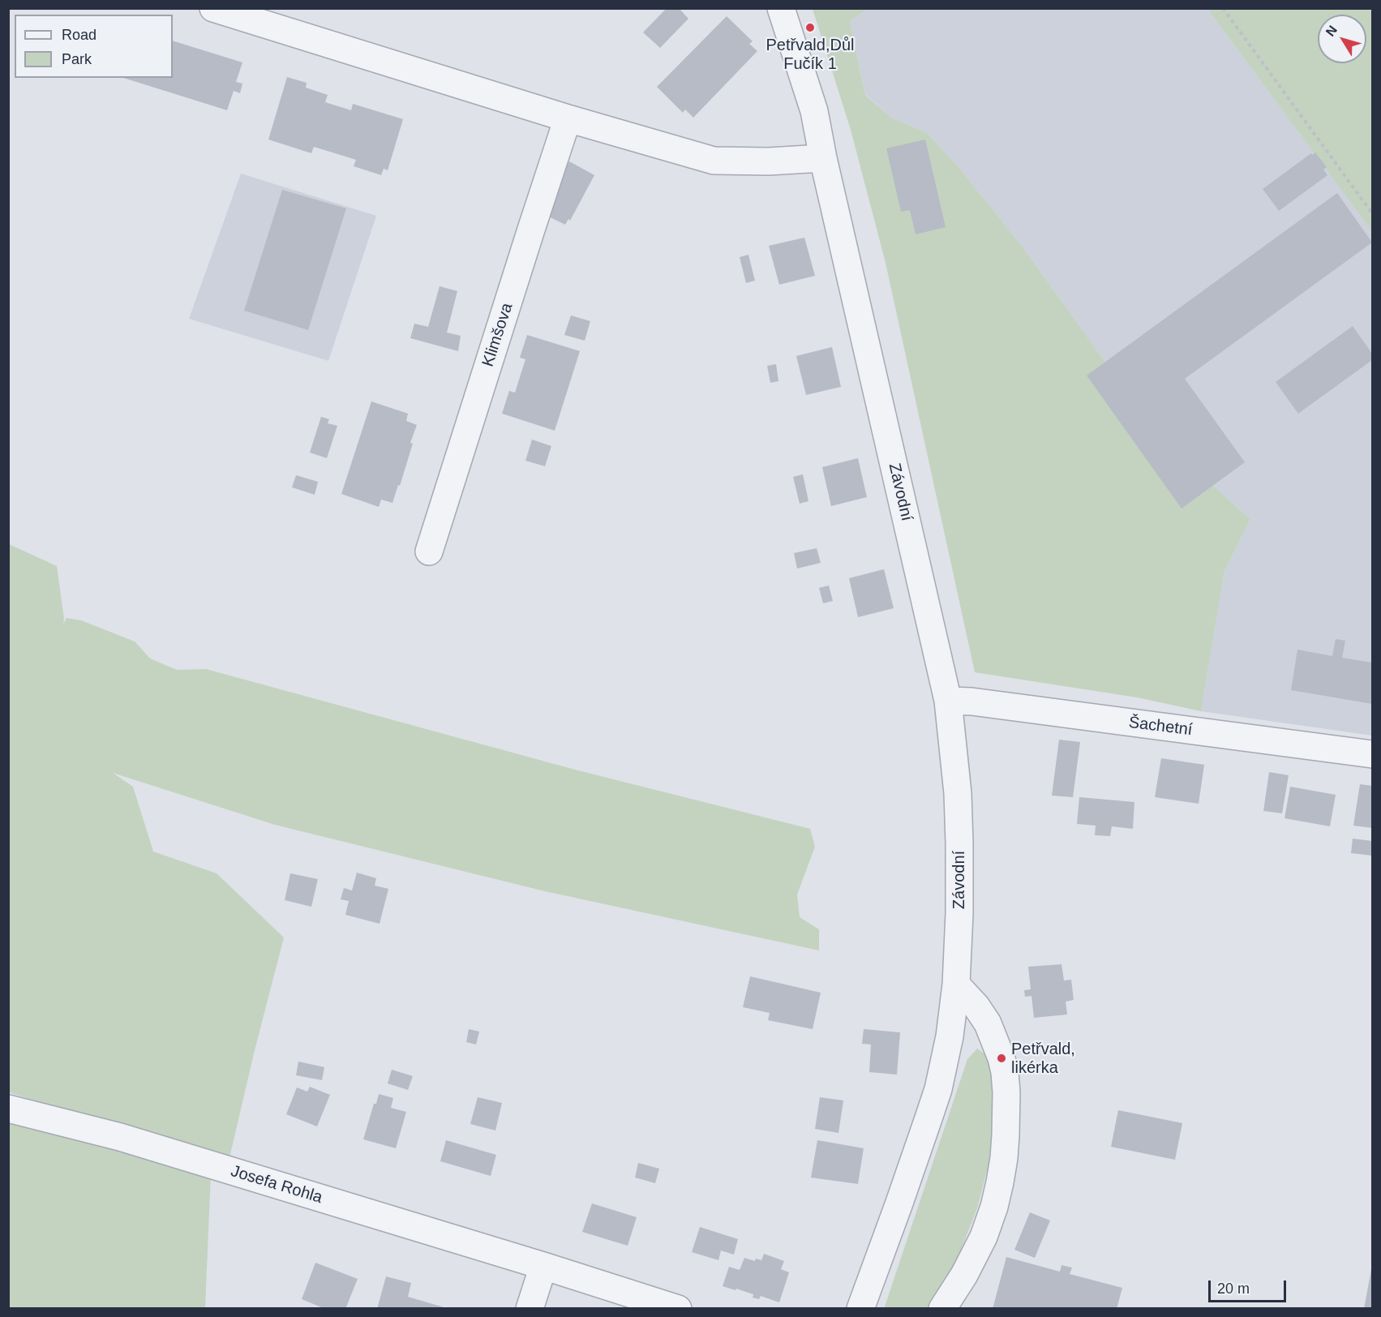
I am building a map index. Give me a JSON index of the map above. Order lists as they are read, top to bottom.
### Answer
{
  "streets": {
    "street": [
      "Klimšova",
      "Závodní",
      "Šachetní",
      "Josefa Rohla"
    ]
  },
  "crossings": [
    ["Závodní", "Šachetní"]
  ],
  "places": ["Petřvald,Důl Fučík 1", "Petřvald, likérka"],
  "legend": ["Road", "Park"],
  "scale_bar": "20 m",
  "north": "top left"
}
